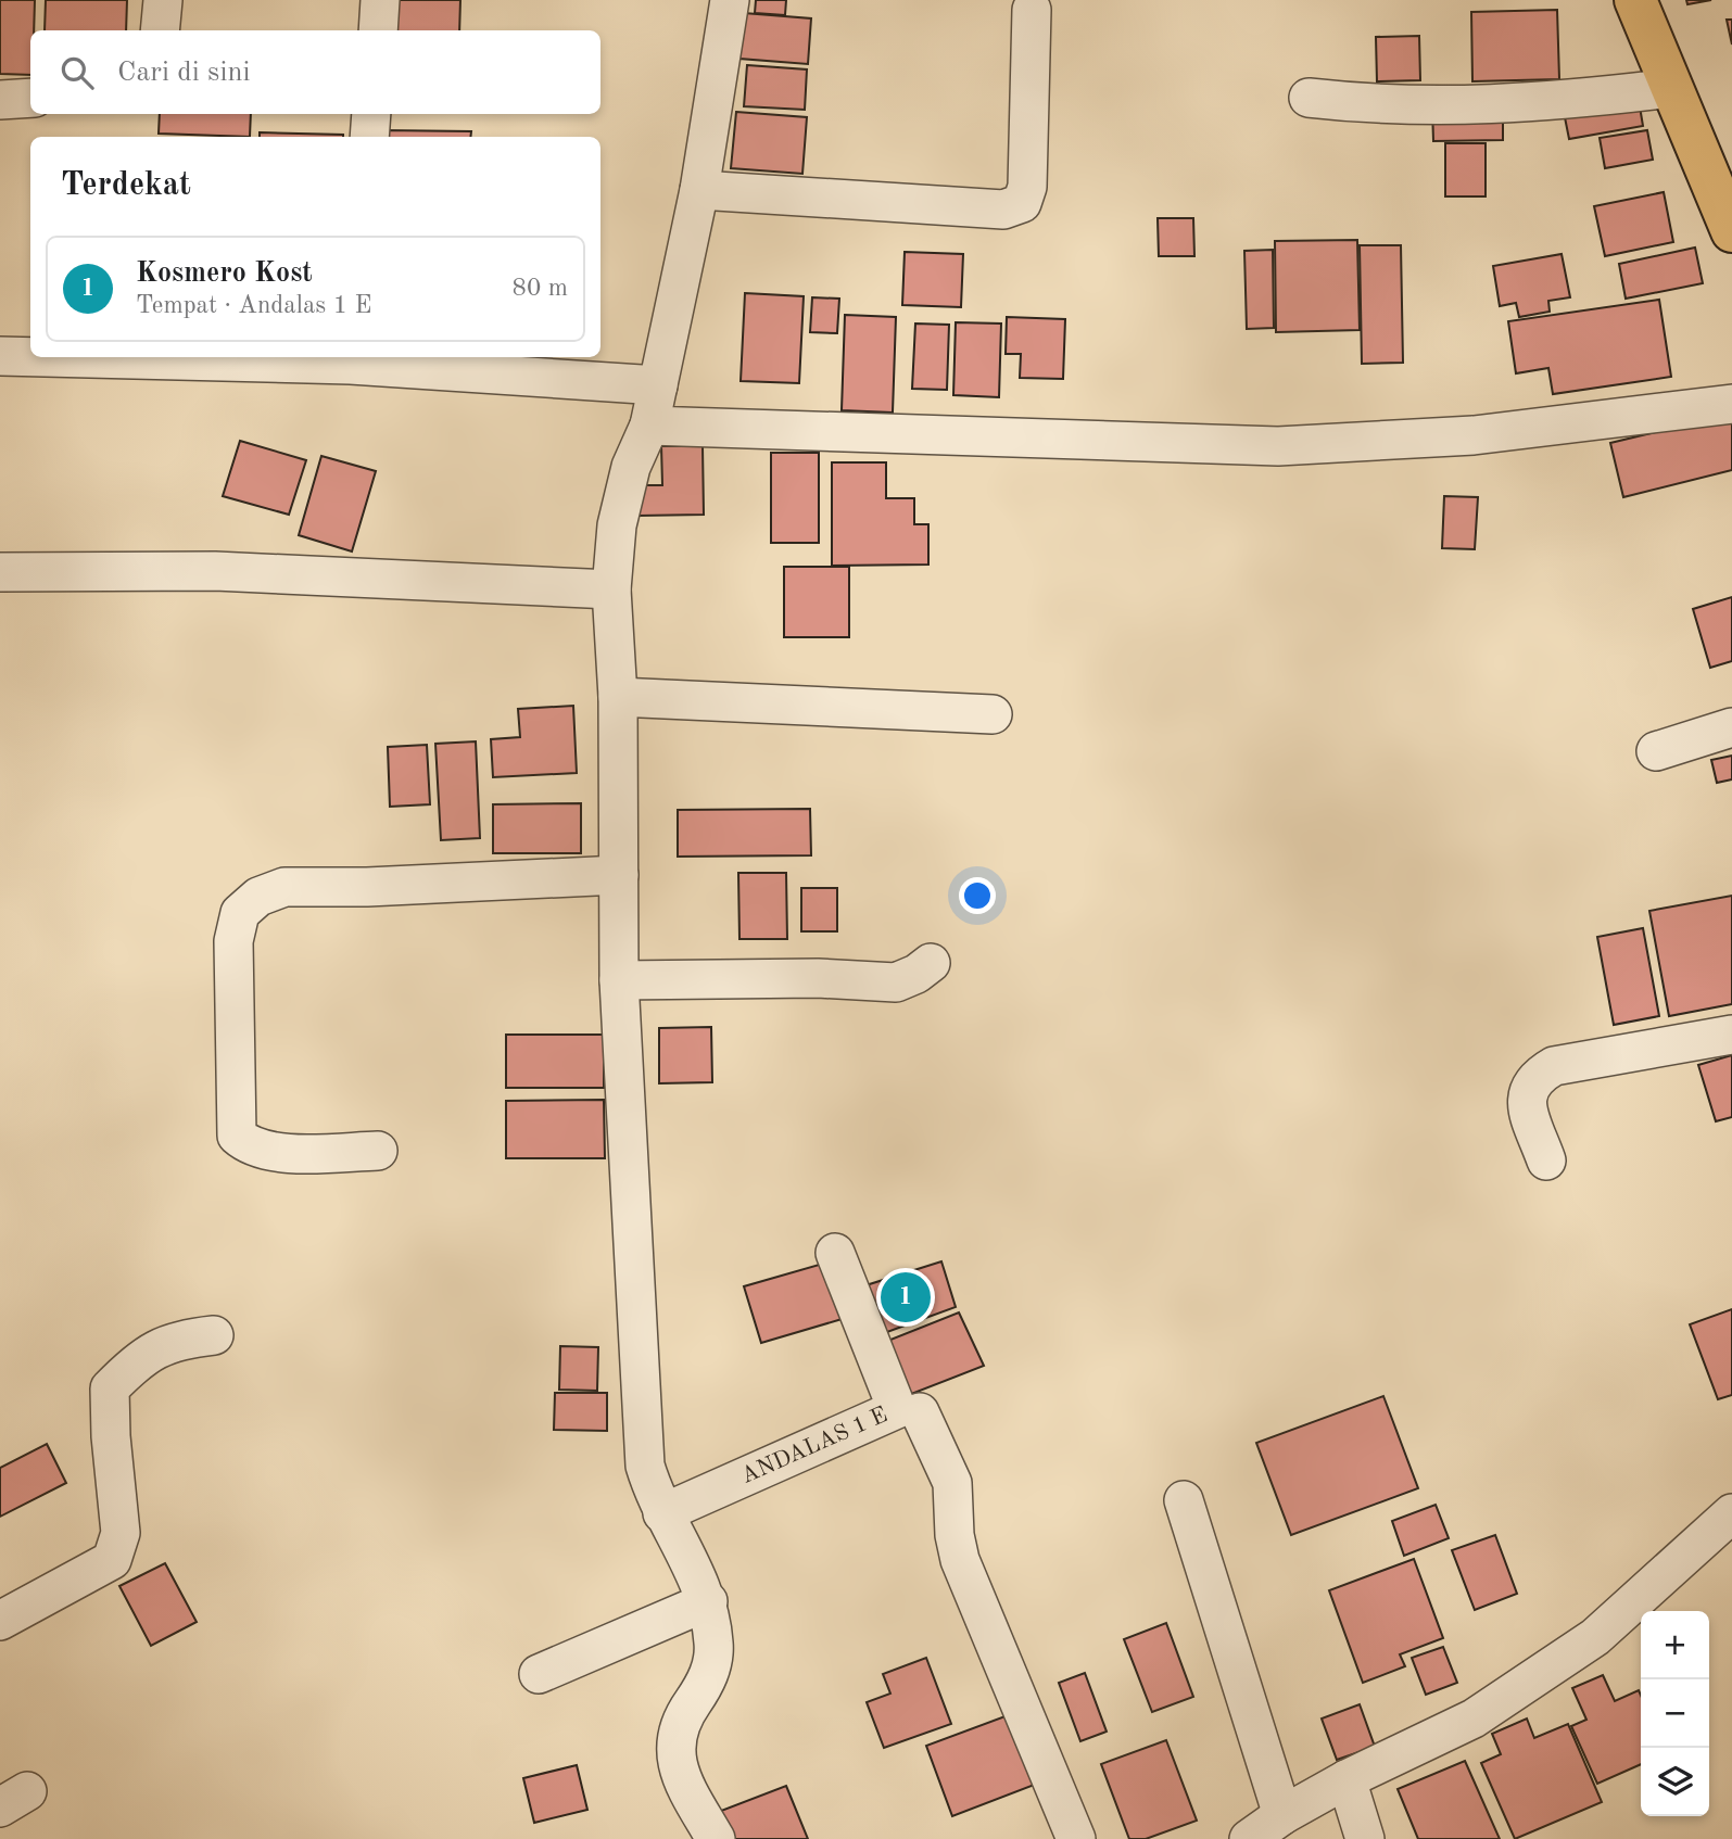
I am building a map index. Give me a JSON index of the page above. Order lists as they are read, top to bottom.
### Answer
{
  "streets": {
    "street": ["ANDALAS 1 E"]
  },
  "page": {
    "search": "Cari di sini",
    "heading": "Terdekat",
    "list": [
      {
        "mark": "1",
        "name": "Kosmero Kost",
        "note": "Tempat · Andalas 1 E",
        "value": "80 m"
      }
    ],
    "pins": "1",
    "map_buttons": ["+", "−"]
  }
}
